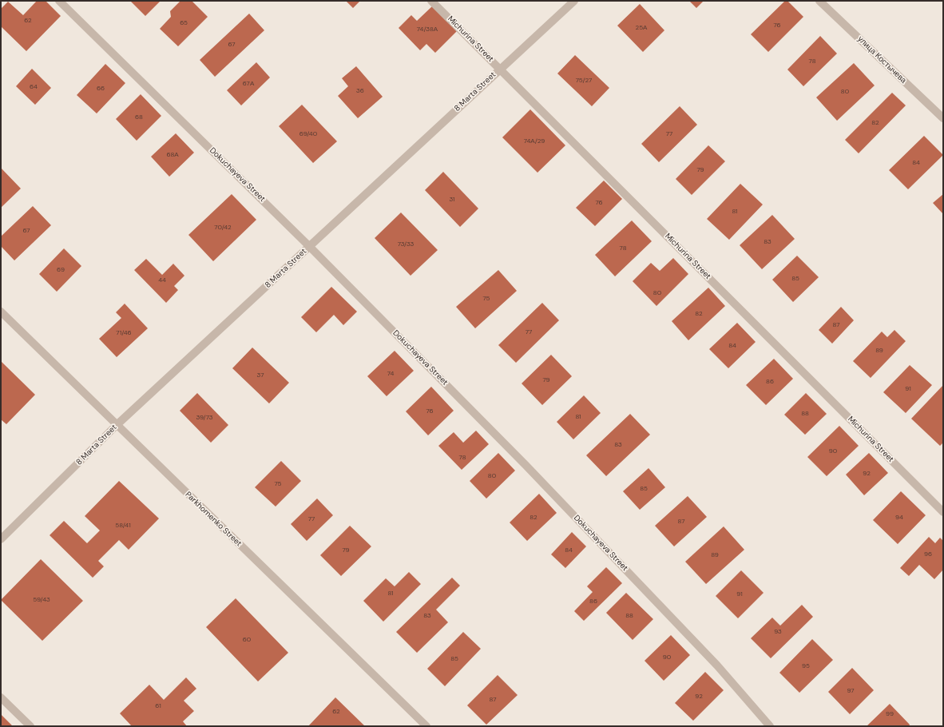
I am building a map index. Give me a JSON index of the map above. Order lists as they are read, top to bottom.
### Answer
{
  "streets": {
    "street": [
      "Michurina Street",
      "улица Костычева",
      "8 Marta Street",
      "Dokuchayeva Street",
      "Parkhomenko Street"
    ]
  },
  "crossings": [
    ["Michurina Street", "8 Marta Street"],
    ["8 Marta Street", "Dokuchayeva Street"],
    ["8 Marta Street", "Parkhomenko Street"]
  ],
  "house_numbers": [
    "62",
    "65",
    "76",
    "25А",
    "74/38А",
    "67",
    "78",
    "75/27",
    "67А",
    "64",
    "66",
    "36",
    "80",
    "68",
    "82",
    "69/40",
    "77",
    "74А/29",
    "68А",
    "84",
    "79",
    "31",
    "76",
    "81",
    "70/42",
    "67",
    "83",
    "73/33",
    "78",
    "69",
    "85",
    "44",
    "80",
    "75",
    "82",
    "87",
    "77",
    "71/46",
    "84",
    "89",
    "74",
    "37",
    "79",
    "86",
    "91",
    "76",
    "88",
    "81",
    "39/73",
    "83",
    "90",
    "78",
    "92",
    "80",
    "75",
    "85",
    "82",
    "94",
    "77",
    "87",
    "58/41",
    "79",
    "84",
    "96",
    "89",
    "81",
    "91",
    "59/43",
    "86",
    "83",
    "88",
    "93",
    "60",
    "90",
    "85",
    "95",
    "97",
    "92",
    "87",
    "61",
    "62",
    "99"
  ]
}
